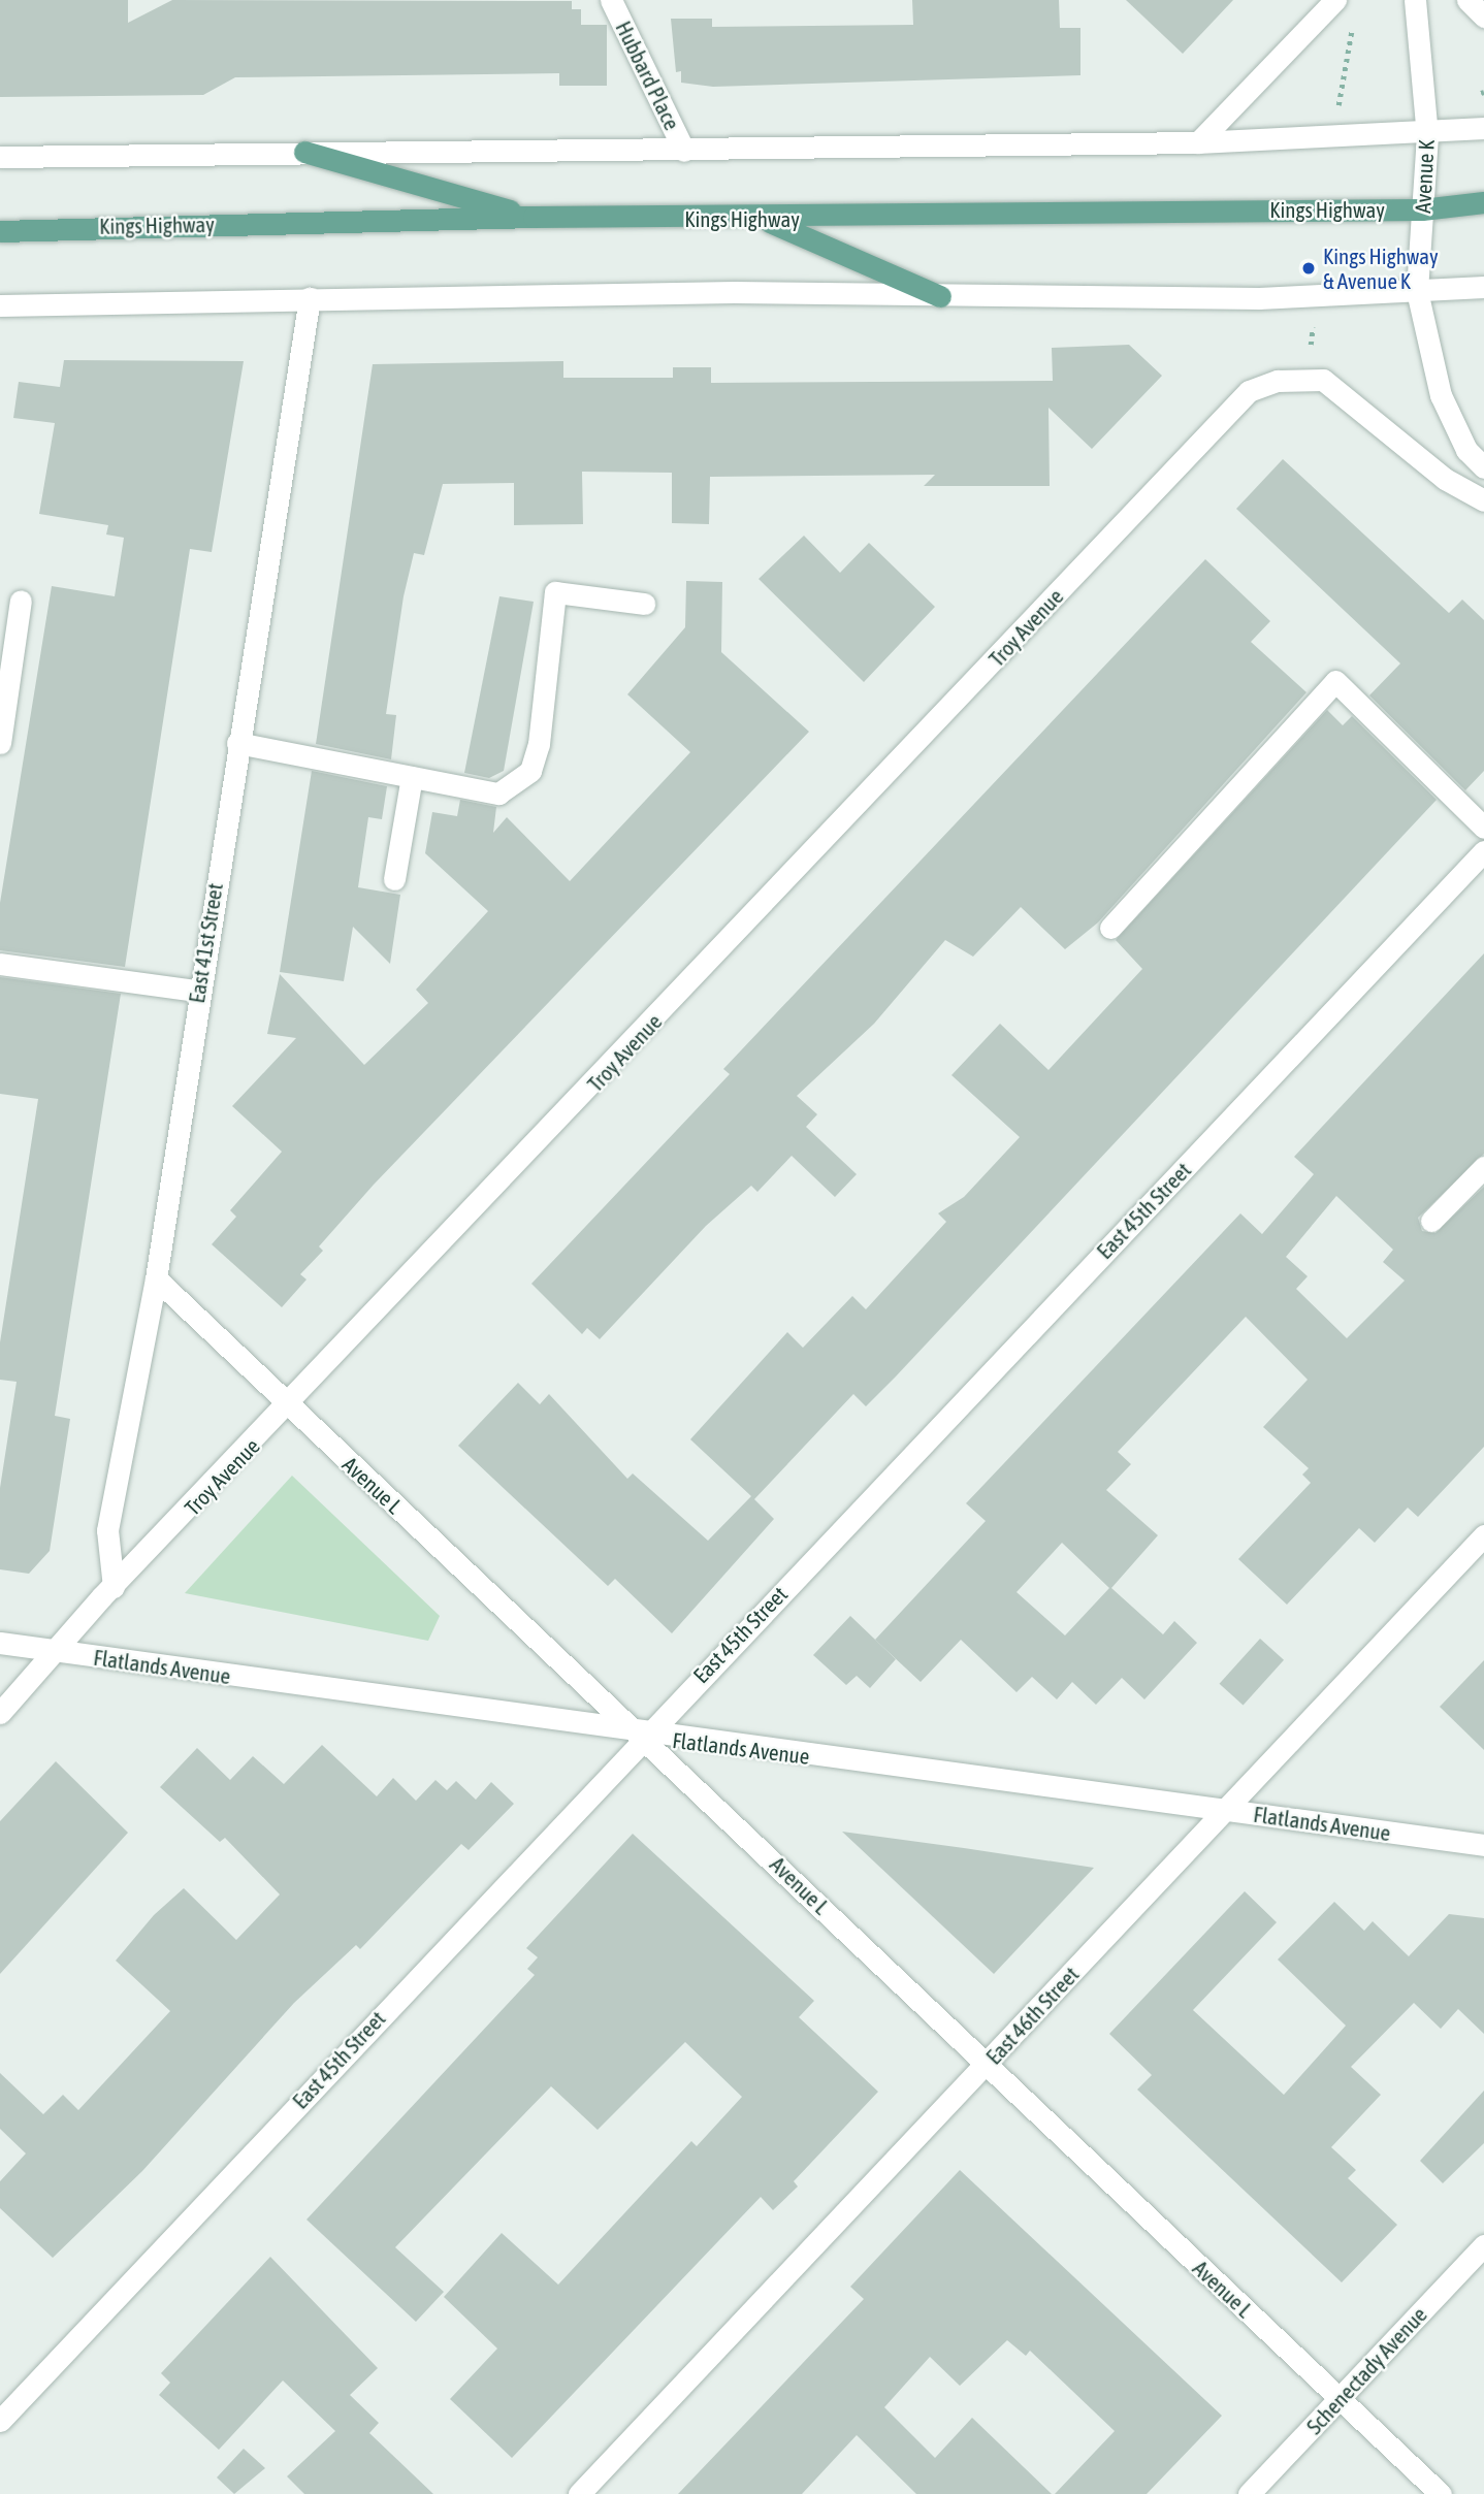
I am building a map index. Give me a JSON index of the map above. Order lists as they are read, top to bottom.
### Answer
{
  "streets": {
    "main road": ["Kings Highway"],
    "street": [
      "Hubbard Place",
      "Avenue K",
      "Troy Avenue",
      "East 41st Street",
      "East 45th Street",
      "Avenue L",
      "Flatlands Avenue",
      "East 46th Street",
      "Schenectady Avenue"
    ]
  },
  "crossings": [
    ["Avenue K", "Kings Highway"],
    ["Troy Avenue", "East 41st Street"],
    ["Troy Avenue", "Avenue L"],
    ["Troy Avenue", "Flatlands Avenue"],
    ["East 41st Street", "Avenue L"],
    ["East 45th Street", "Avenue L"],
    ["East 45th Street", "Flatlands Avenue"],
    ["Avenue L", "Flatlands Avenue"],
    ["Avenue L", "East 46th Street"],
    ["Avenue L", "Schenectady Avenue"],
    ["Flatlands Avenue", "East 46th Street"]
  ],
  "places": ["Kings Highway & Avenue K"]
}
